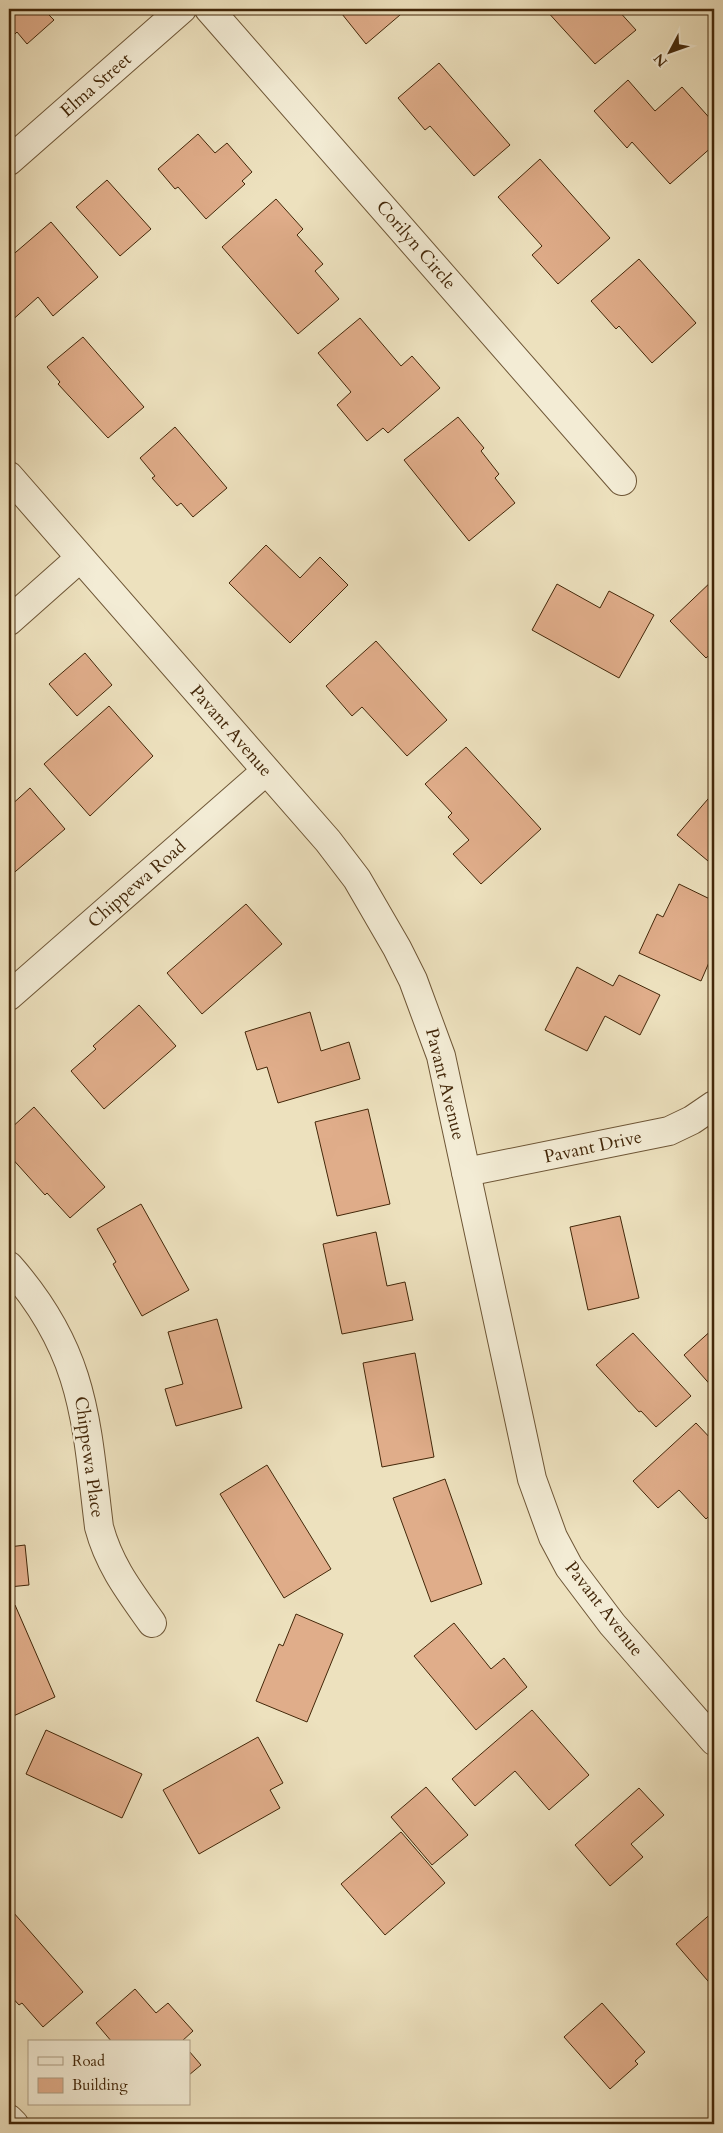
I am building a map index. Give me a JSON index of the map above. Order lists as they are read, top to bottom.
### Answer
{
  "streets": {
    "street": [
      "Elma Street",
      "Corilyn Circle",
      "Pavant Avenue",
      "Chippewa Road",
      "Pavant Drive",
      "Chippewa Place"
    ]
  },
  "crossings": [
    ["Pavant Avenue", "Chippewa Road"],
    ["Pavant Avenue", "Pavant Drive"]
  ],
  "legend": ["Road", "Building"],
  "north": "bottom left"
}
